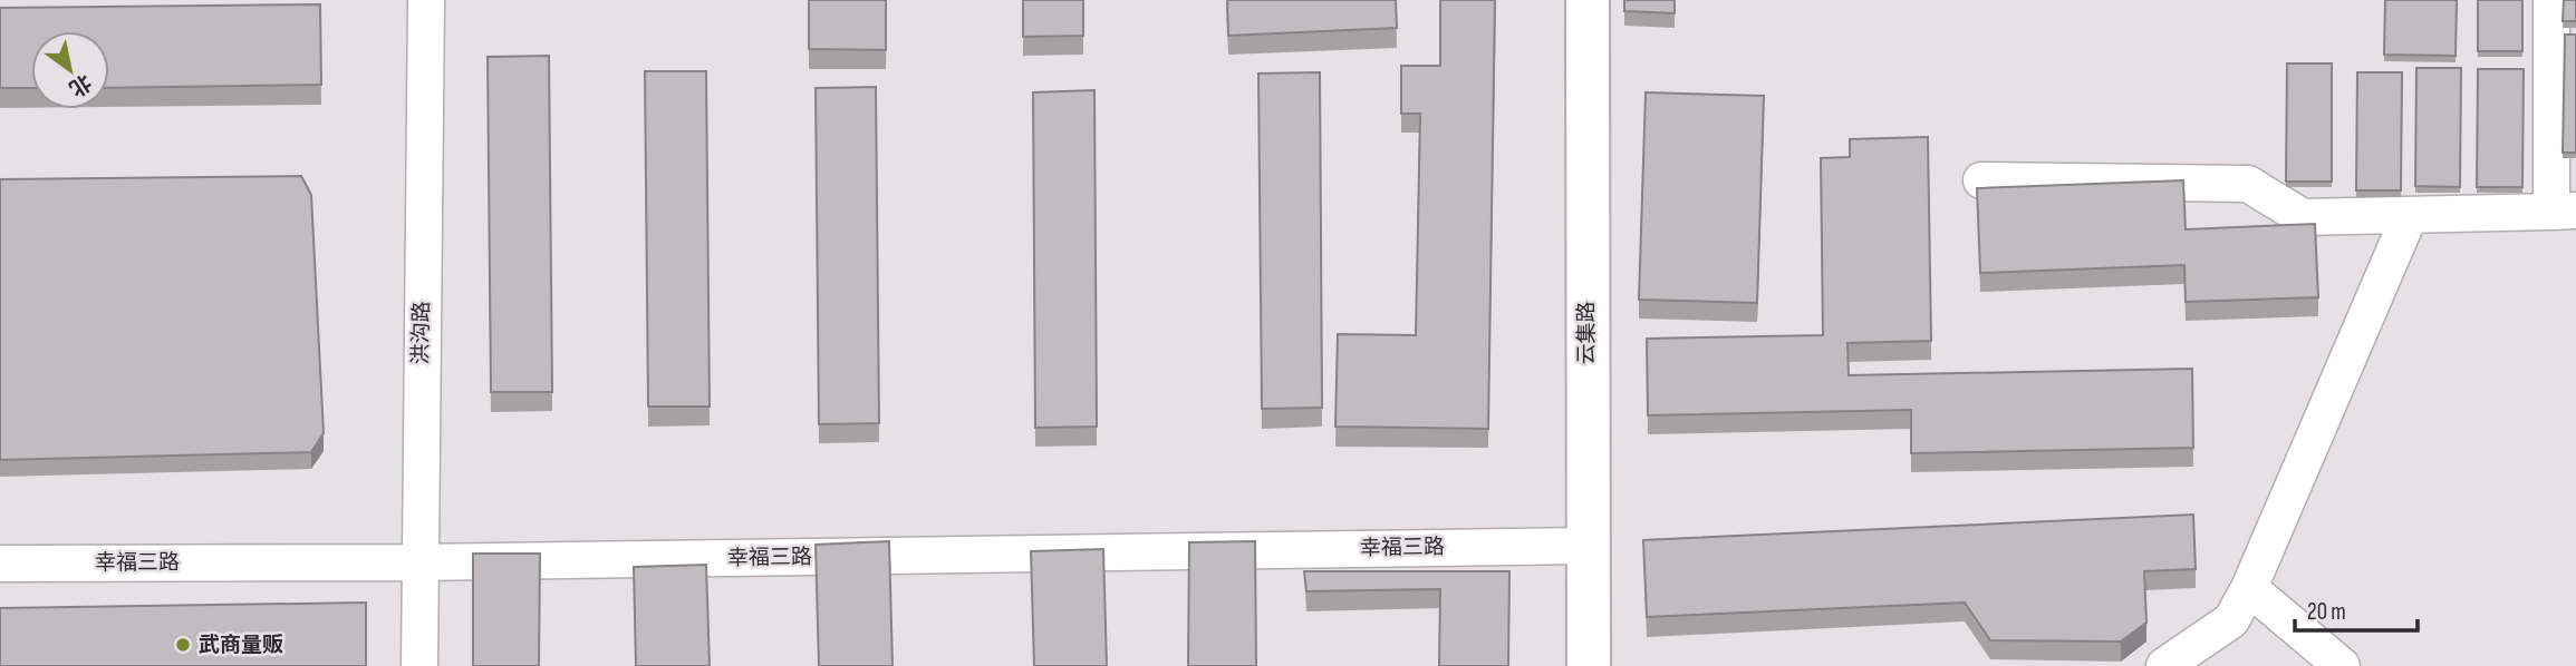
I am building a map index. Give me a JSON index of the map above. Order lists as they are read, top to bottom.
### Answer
{
  "streets": {
    "street": ["洪沟路", "云集路", "幸福三路"]
  },
  "crossings": [
    ["洪沟路", "幸福三路"],
    ["云集路", "幸福三路"]
  ],
  "places": ["武商量贩"],
  "scale_bar": "20 m",
  "north": "bottom right"
}
